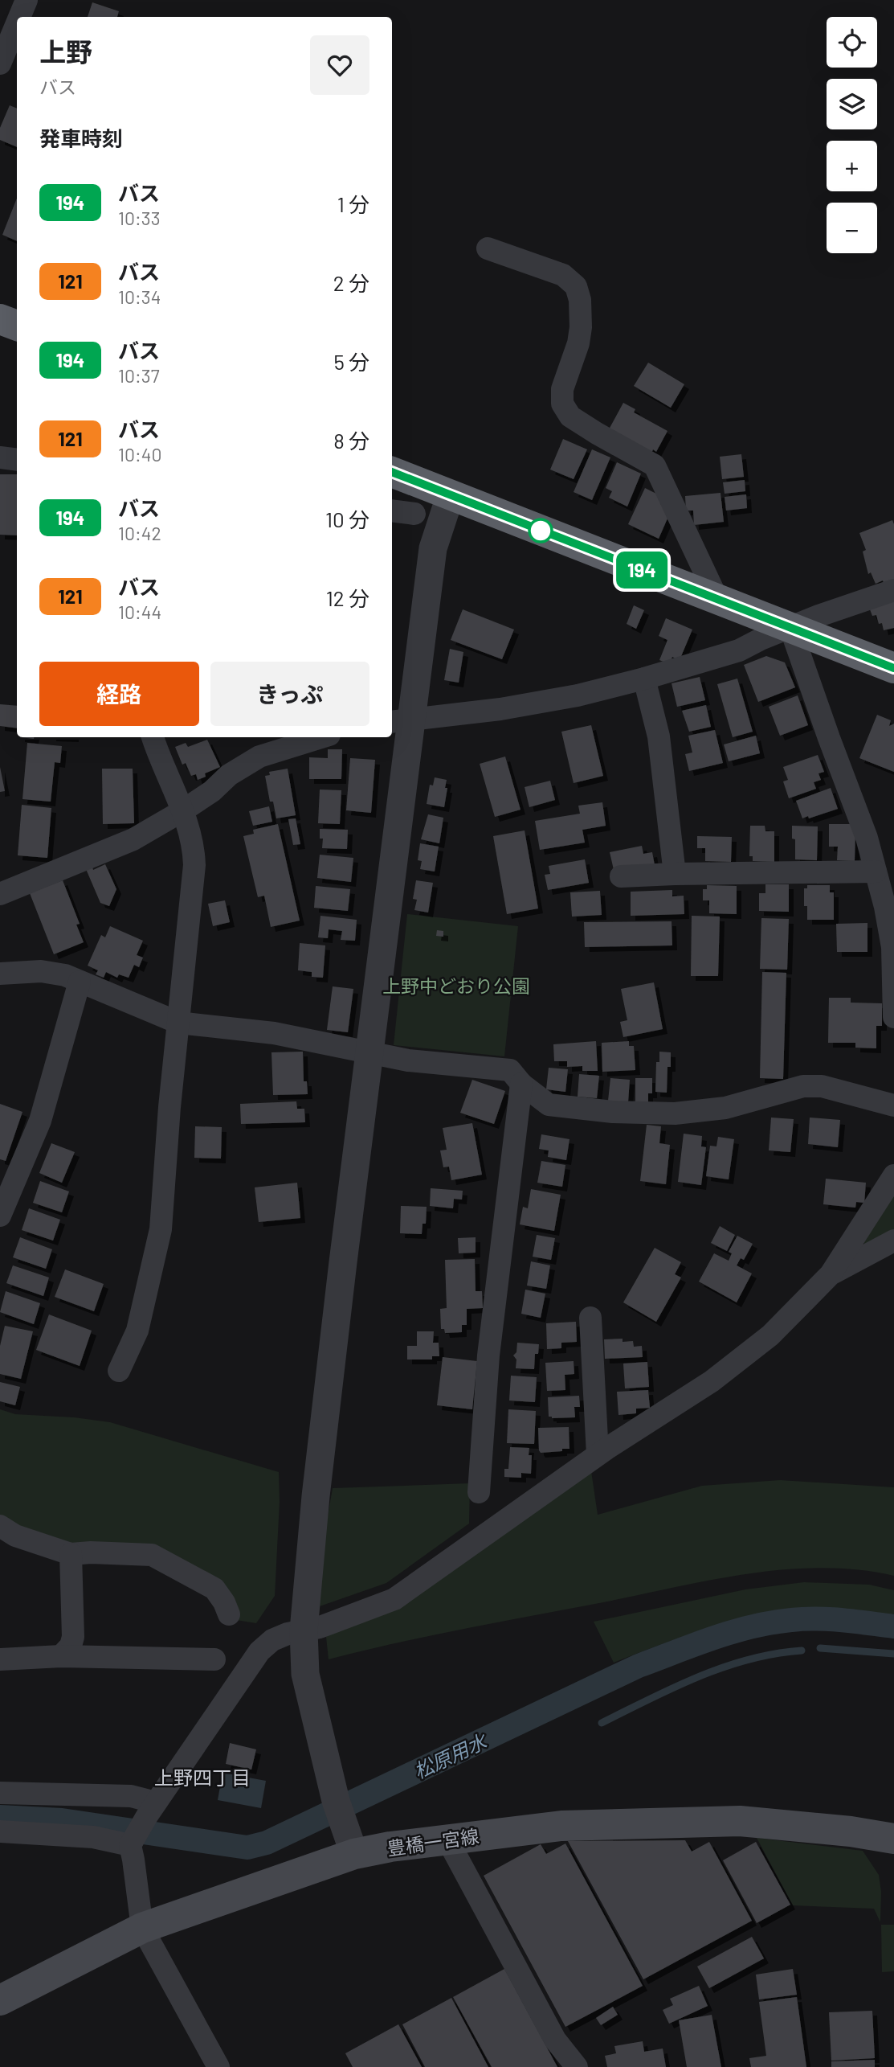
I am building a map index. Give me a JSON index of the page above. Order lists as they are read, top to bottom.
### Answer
{
  "streets": {
    "main road": ["豊橋一宮線"]
  },
  "districts": ["上野四丁目"],
  "water": ["松原用水"],
  "parks": ["上野中どおり公園"],
  "lines": ["bus line 194"],
  "page": {
    "on_map": "194",
    "map_buttons": ["+", "−"],
    "heading": [
      ["上野", "バス"],
      "発車時刻"
    ],
    "list": [
      {
        "mark": "194",
        "name": "バス",
        "note": "10:33",
        "value": "1 分"
      },
      {
        "mark": "121",
        "name": "バス",
        "note": "10:34",
        "value": "2 分"
      },
      {
        "mark": "194",
        "name": "バス",
        "note": "10:37",
        "value": "5 分"
      },
      {
        "mark": "121",
        "name": "バス",
        "note": "10:40",
        "value": "8 分"
      },
      {
        "mark": "194",
        "name": "バス",
        "note": "10:42",
        "value": "10 分"
      },
      {
        "mark": "121",
        "name": "バス",
        "note": "10:44",
        "value": "12 分"
      }
    ],
    "buttons": ["経路", "きっぷ"]
  }
}
